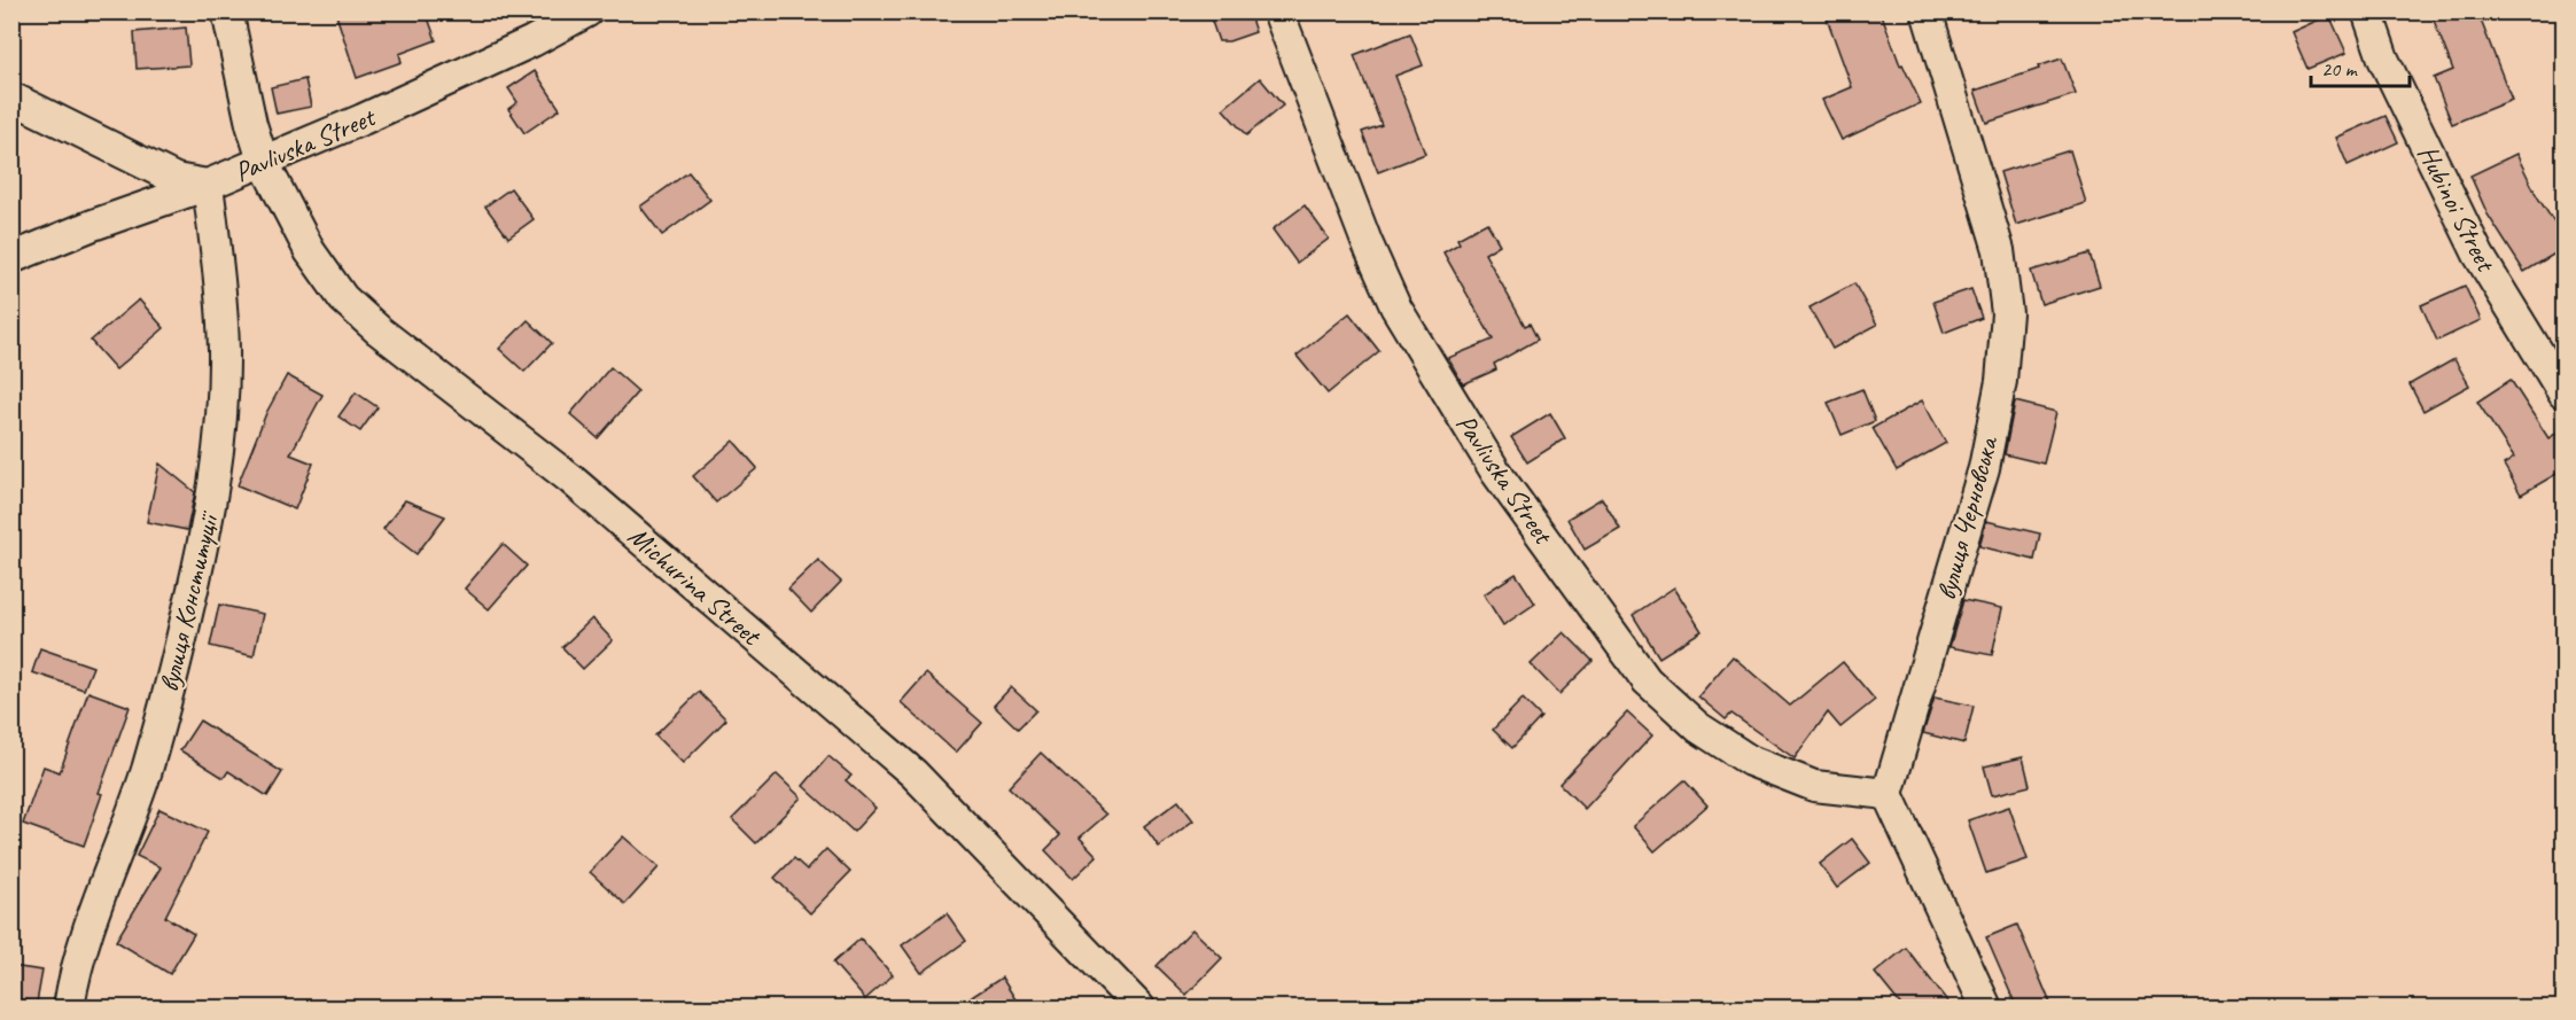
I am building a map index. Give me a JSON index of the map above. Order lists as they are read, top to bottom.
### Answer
{
  "streets": {
    "street": [
      "Pavlivska Street",
      "Hubinoi Street",
      "вулиця Черновська",
      "Michurina Street",
      "вулиця Конституції"
    ]
  },
  "crossings": [
    ["Pavlivska Street", "вулиця Черновська"],
    ["Pavlivska Street", "Michurina Street"],
    ["Pavlivska Street", "вулиця Конституції"]
  ],
  "scale_bar": "20 m"
}
